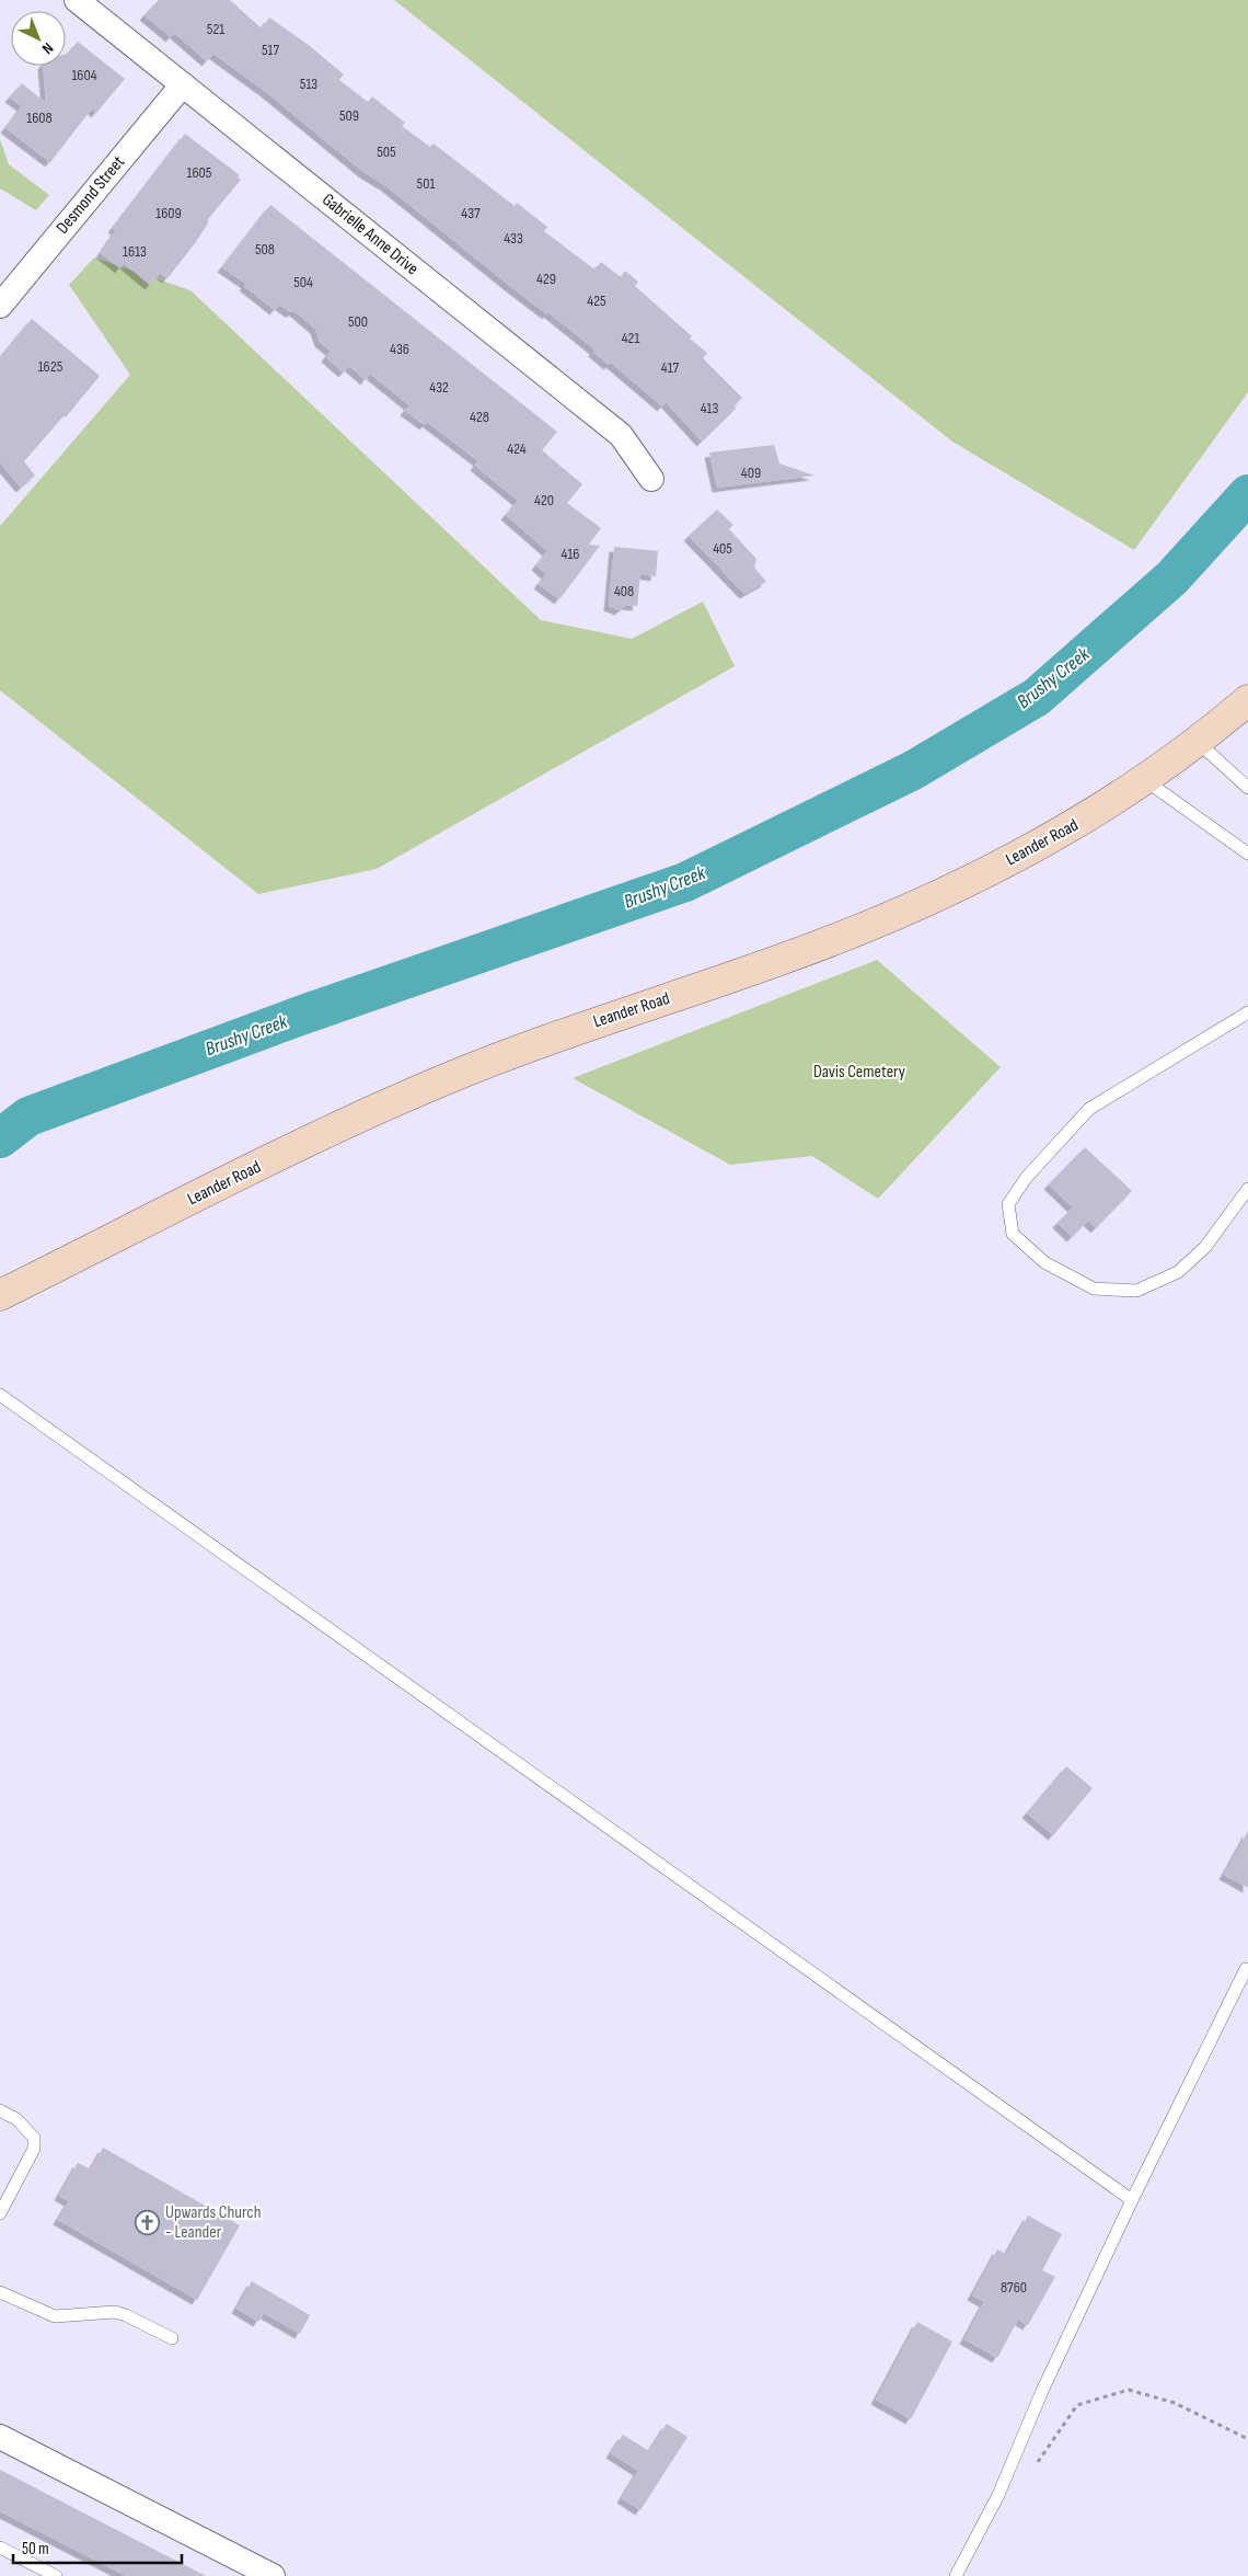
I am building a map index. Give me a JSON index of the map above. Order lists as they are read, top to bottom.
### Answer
{
  "streets": {
    "main road": ["Leander Road"],
    "street": ["Desmond Street", "Gabrielle Anne Drive"]
  },
  "crossings": [
    ["Desmond Street", "Gabrielle Anne Drive"]
  ],
  "water": ["Brushy Creek"],
  "parks": ["Davis Cemetery"],
  "places": {
    "church": ["Upwards Church - Leander"]
  },
  "house_numbers": [
    "521",
    "517",
    "1604",
    "513",
    "509",
    "1608",
    "505",
    "1605",
    "501",
    "1609",
    "437",
    "433",
    "508",
    "1613",
    "429",
    "504",
    "425",
    "500",
    "421",
    "436",
    "1625",
    "417",
    "432",
    "413",
    "428",
    "424",
    "409",
    "420",
    "405",
    "416",
    "408",
    "8760"
  ],
  "scale_bar": "50 m",
  "north": "bottom right"
}
